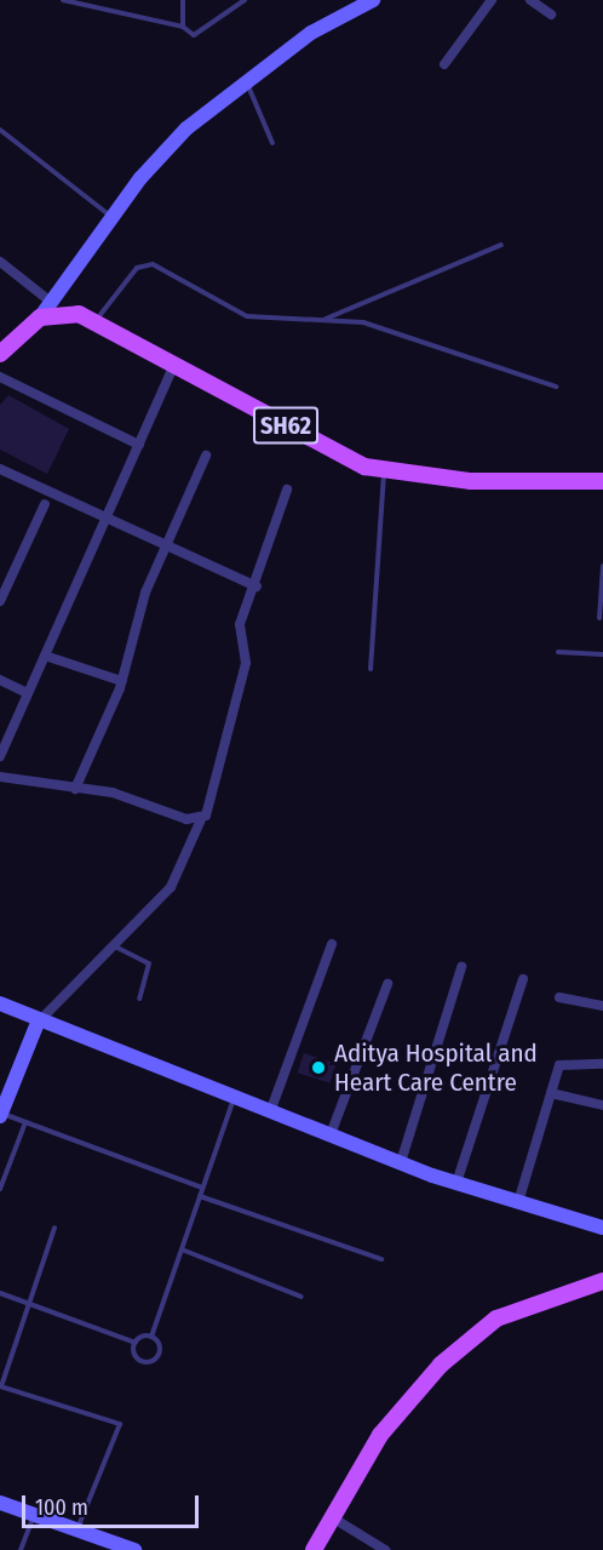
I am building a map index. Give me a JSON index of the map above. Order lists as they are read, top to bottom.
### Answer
{
  "streets": {
    "main road": ["SH62"]
  },
  "places": ["Aditya Hospital and Heart Care Centre"],
  "scale_bar": "100 m"
}
